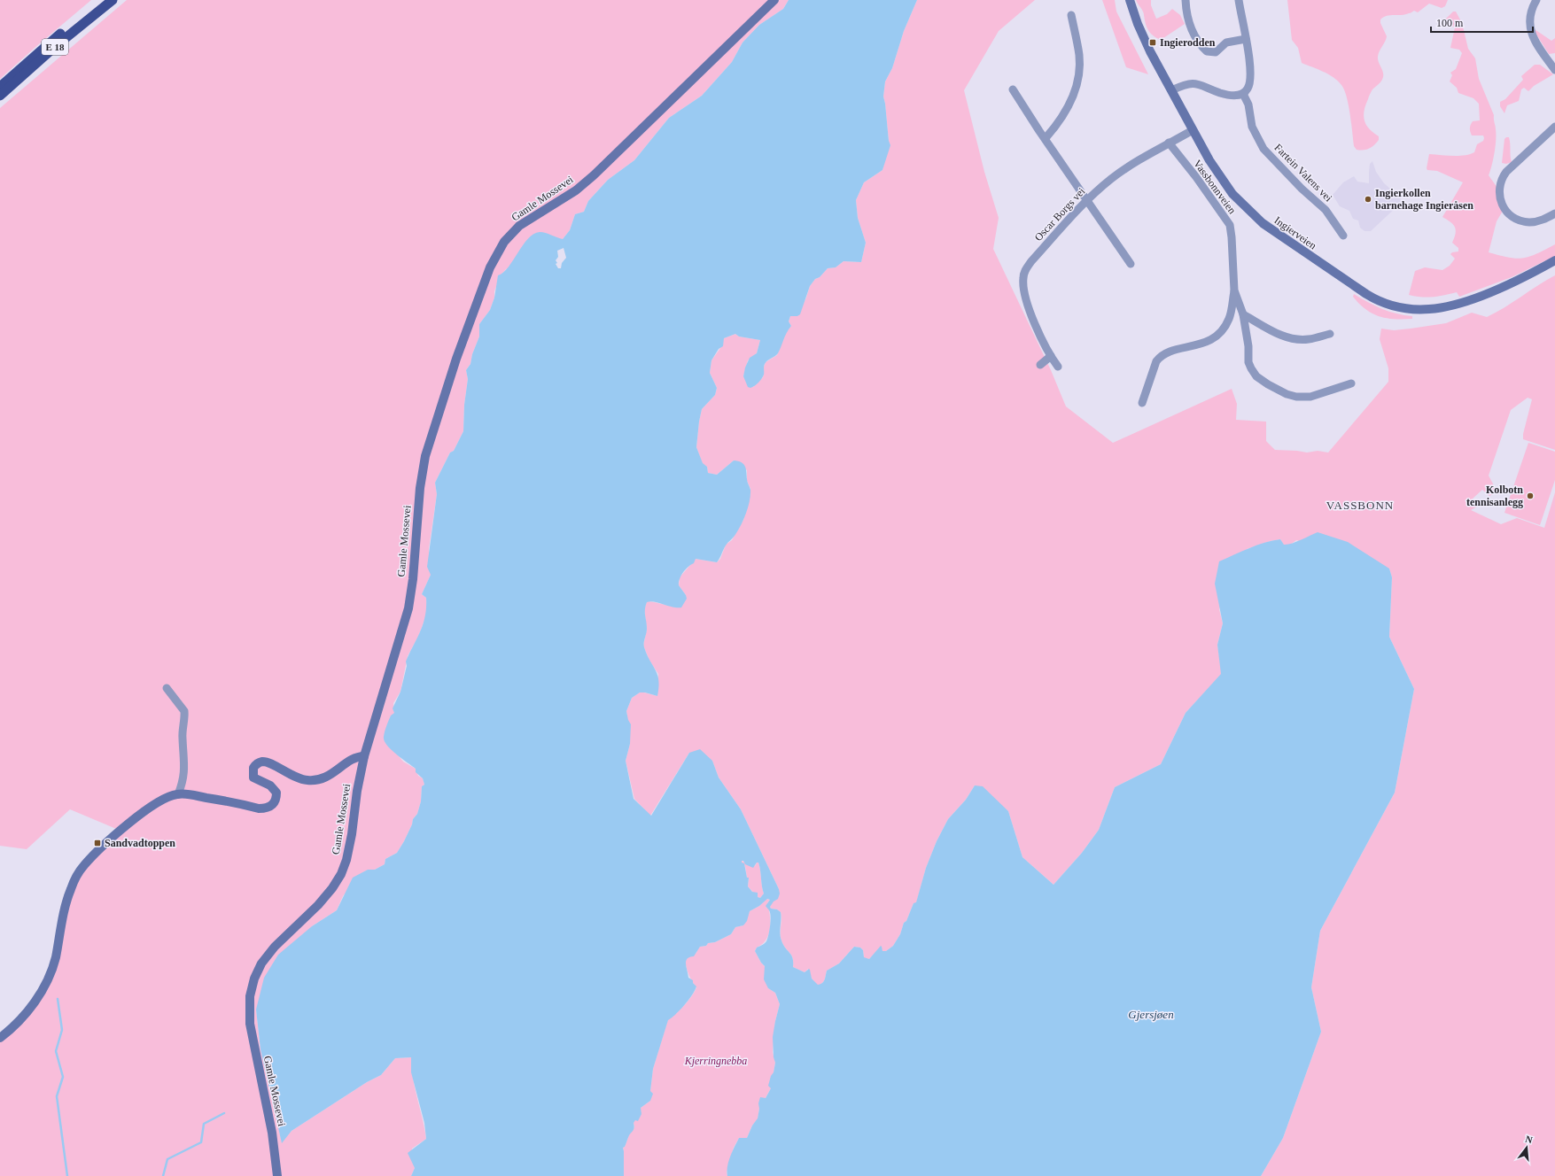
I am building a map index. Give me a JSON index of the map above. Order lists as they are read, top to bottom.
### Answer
{
  "streets": {
    "highway": ["E 18"],
    "main road": ["Gamle Mossevei", "Ingierveien"],
    "street": ["Fartein Valens vei", "Vassbonnveien", "Oscar Borgs vei"]
  },
  "crossings": [
    ["Vassbonnveien", "Oscar Borgs vei"],
    ["Oscar Borgs vei", "Ingierveien"]
  ],
  "districts": ["VASSBONN"],
  "water": ["Gjersjøen"],
  "parks": ["Kjerringnebba"],
  "places": {
    "transit": ["Ingierodden", "Sandvadtoppen"],
    "other": ["Ingierkollen barnehage Ingieråsen", "Kolbotn tennisanlegg"]
  },
  "scale_bar": "100 m",
  "north": "top"
}
